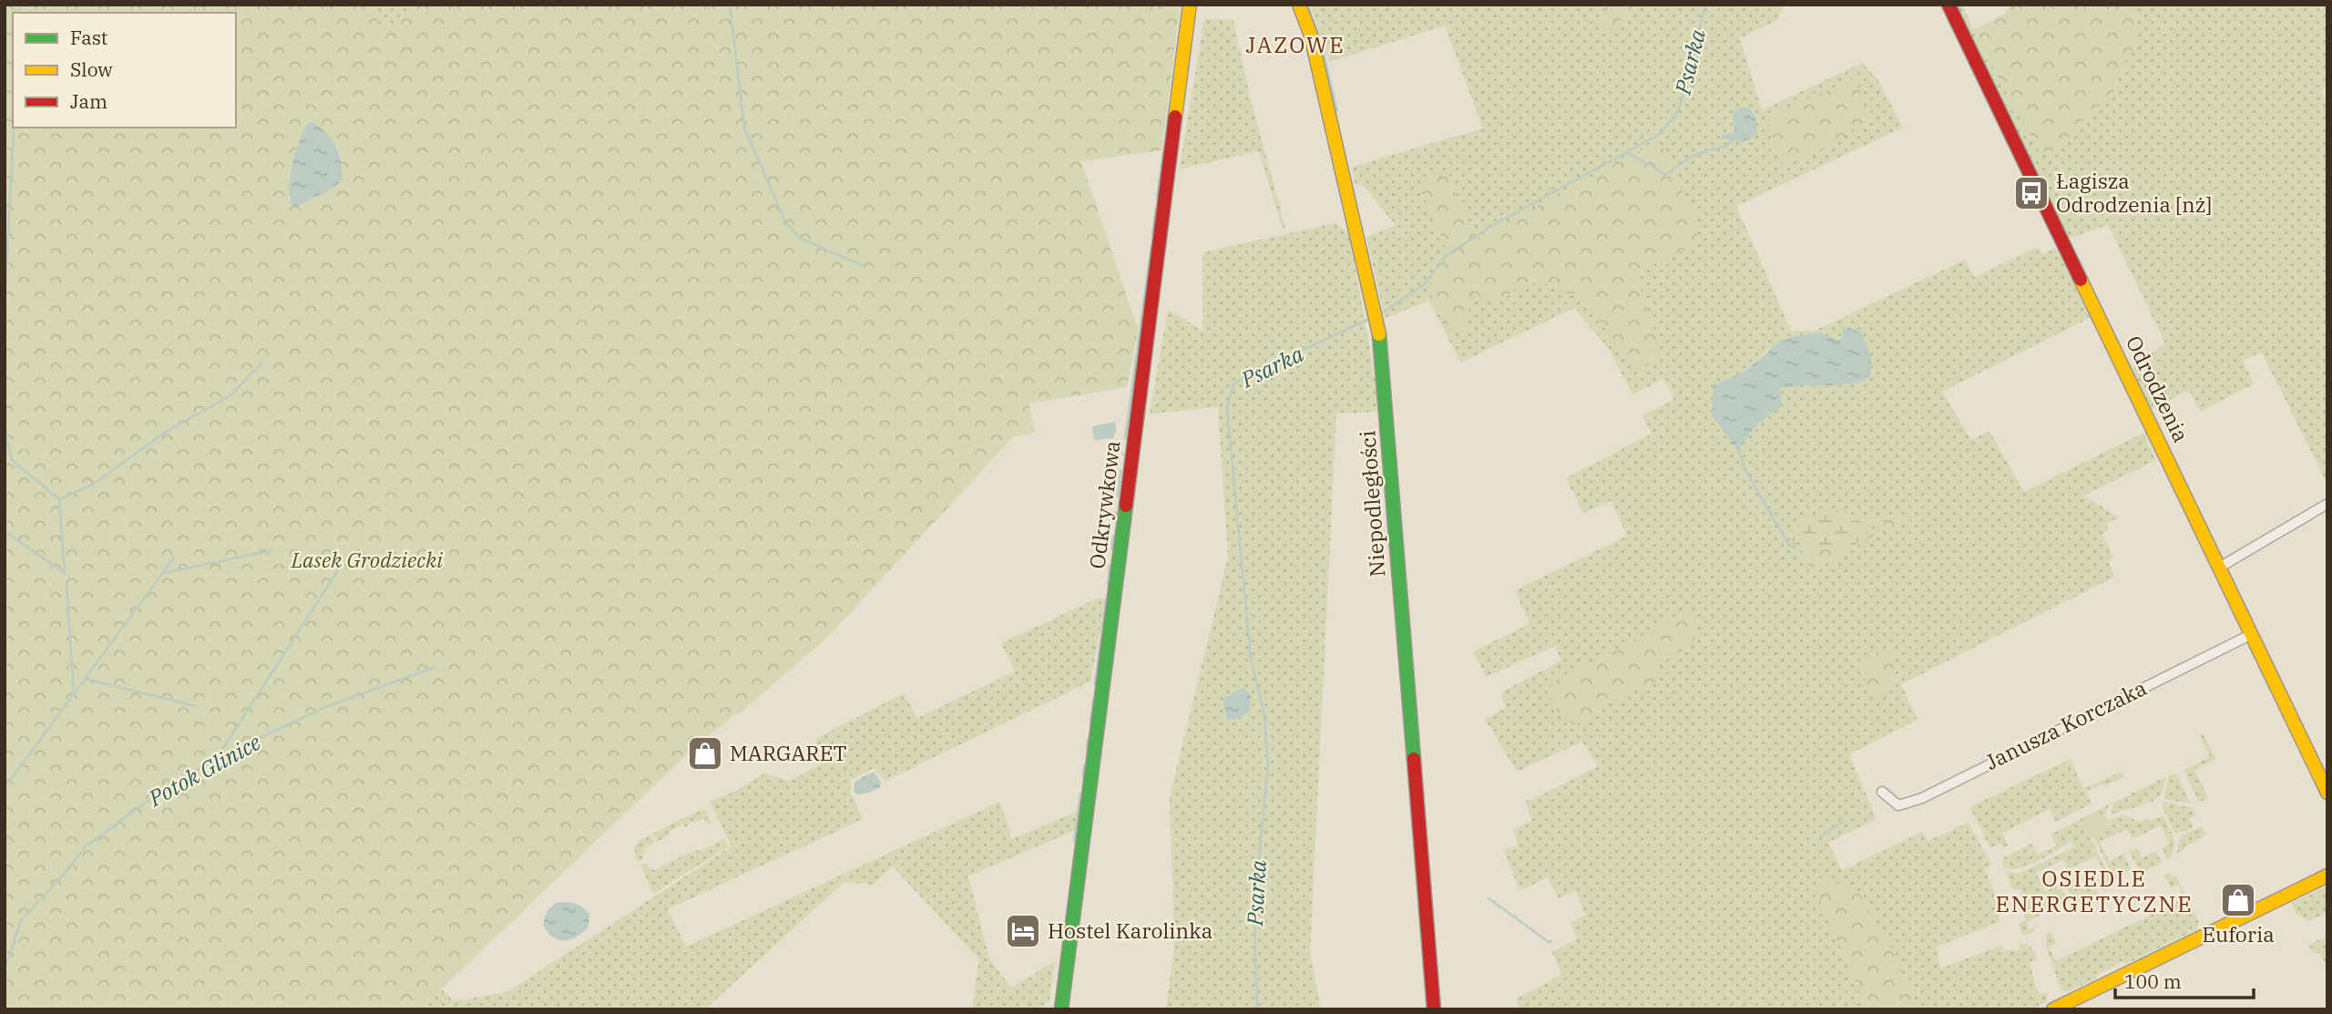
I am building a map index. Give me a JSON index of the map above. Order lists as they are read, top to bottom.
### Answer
{
  "streets": {
    "street": [
      "Odrodzenia",
      "Niepodległości",
      "Odkrywkowa",
      "Janusza Korczaka"
    ]
  },
  "crossings": [
    ["Odrodzenia", "Janusza Korczaka"]
  ],
  "districts": ["JAZOWE", "OSIEDLE ENERGETYCZNE"],
  "water": ["Psarka", "Potok Glinice"],
  "parks": ["Lasek Grodziecki"],
  "places": {
    "bus stop": ["Łagisza Odrodzenia [nż]"],
    "shop": ["MARGARET", "Euforia"],
    "hotel": ["Hostel Karolinka"]
  },
  "legend": ["Fast", "Slow", "Jam"],
  "scale_bar": "100 m"
}
